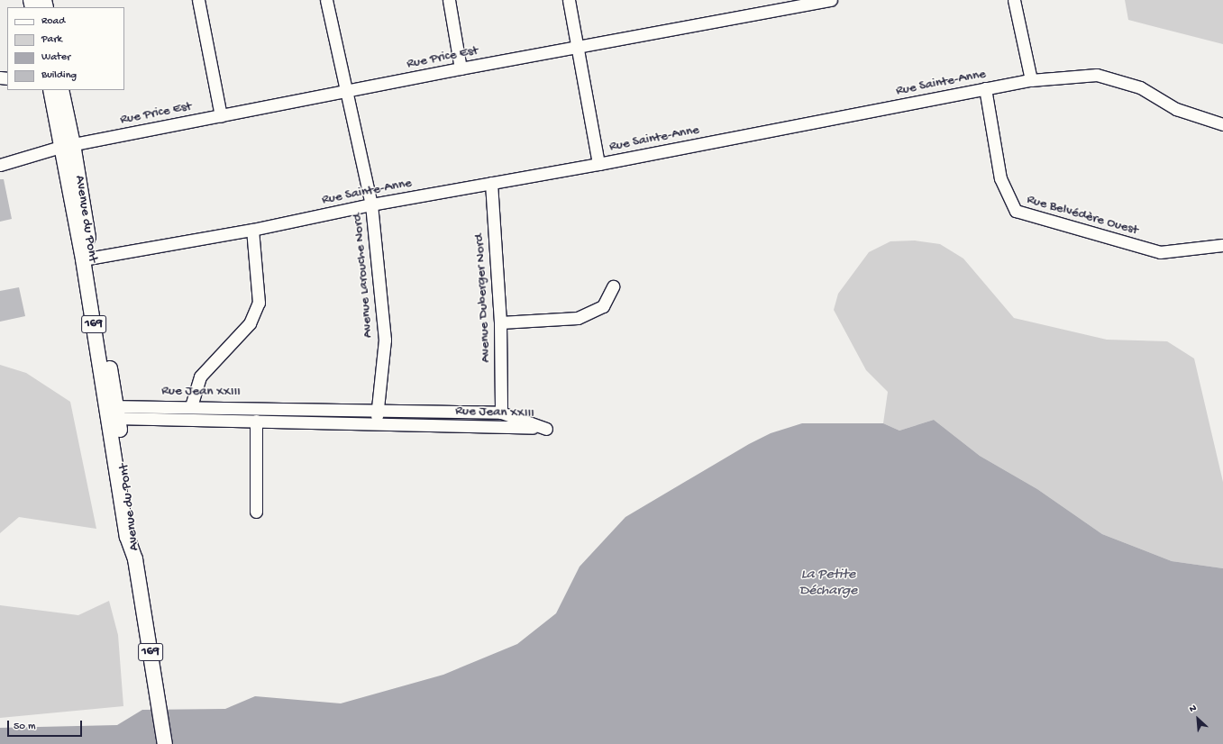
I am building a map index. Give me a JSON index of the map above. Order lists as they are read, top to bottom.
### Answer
{
  "streets": {
    "main road": ["Avenue du Pont", "169"],
    "street": [
      "Rue Price Est",
      "Rue Sainte-Anne",
      "Rue Belvédère Ouest",
      "Avenue Larouche Nord",
      "Avenue Duberger Nord",
      "Rue Jean XXIII"
    ]
  },
  "crossings": [
    ["Rue Price Est", "Avenue du Pont"],
    ["Rue Price Est", "Avenue Larouche Nord"],
    ["Rue Sainte-Anne", "Rue Belvédère Ouest"],
    ["Rue Sainte-Anne", "Avenue du Pont"],
    ["Rue Sainte-Anne", "Avenue Larouche Nord"],
    ["Rue Sainte-Anne", "Avenue Duberger Nord"],
    ["Avenue du Pont", "Rue Jean XXIII"],
    ["Avenue Larouche Nord", "Rue Jean XXIII"],
    ["Avenue Duberger Nord", "Rue Jean XXIII"]
  ],
  "water": ["La Petite Décharge"],
  "legend": [
    "Road",
    "Park",
    "Water",
    "Building"
  ],
  "scale_bar": "50 m",
  "north": "top left"
}
